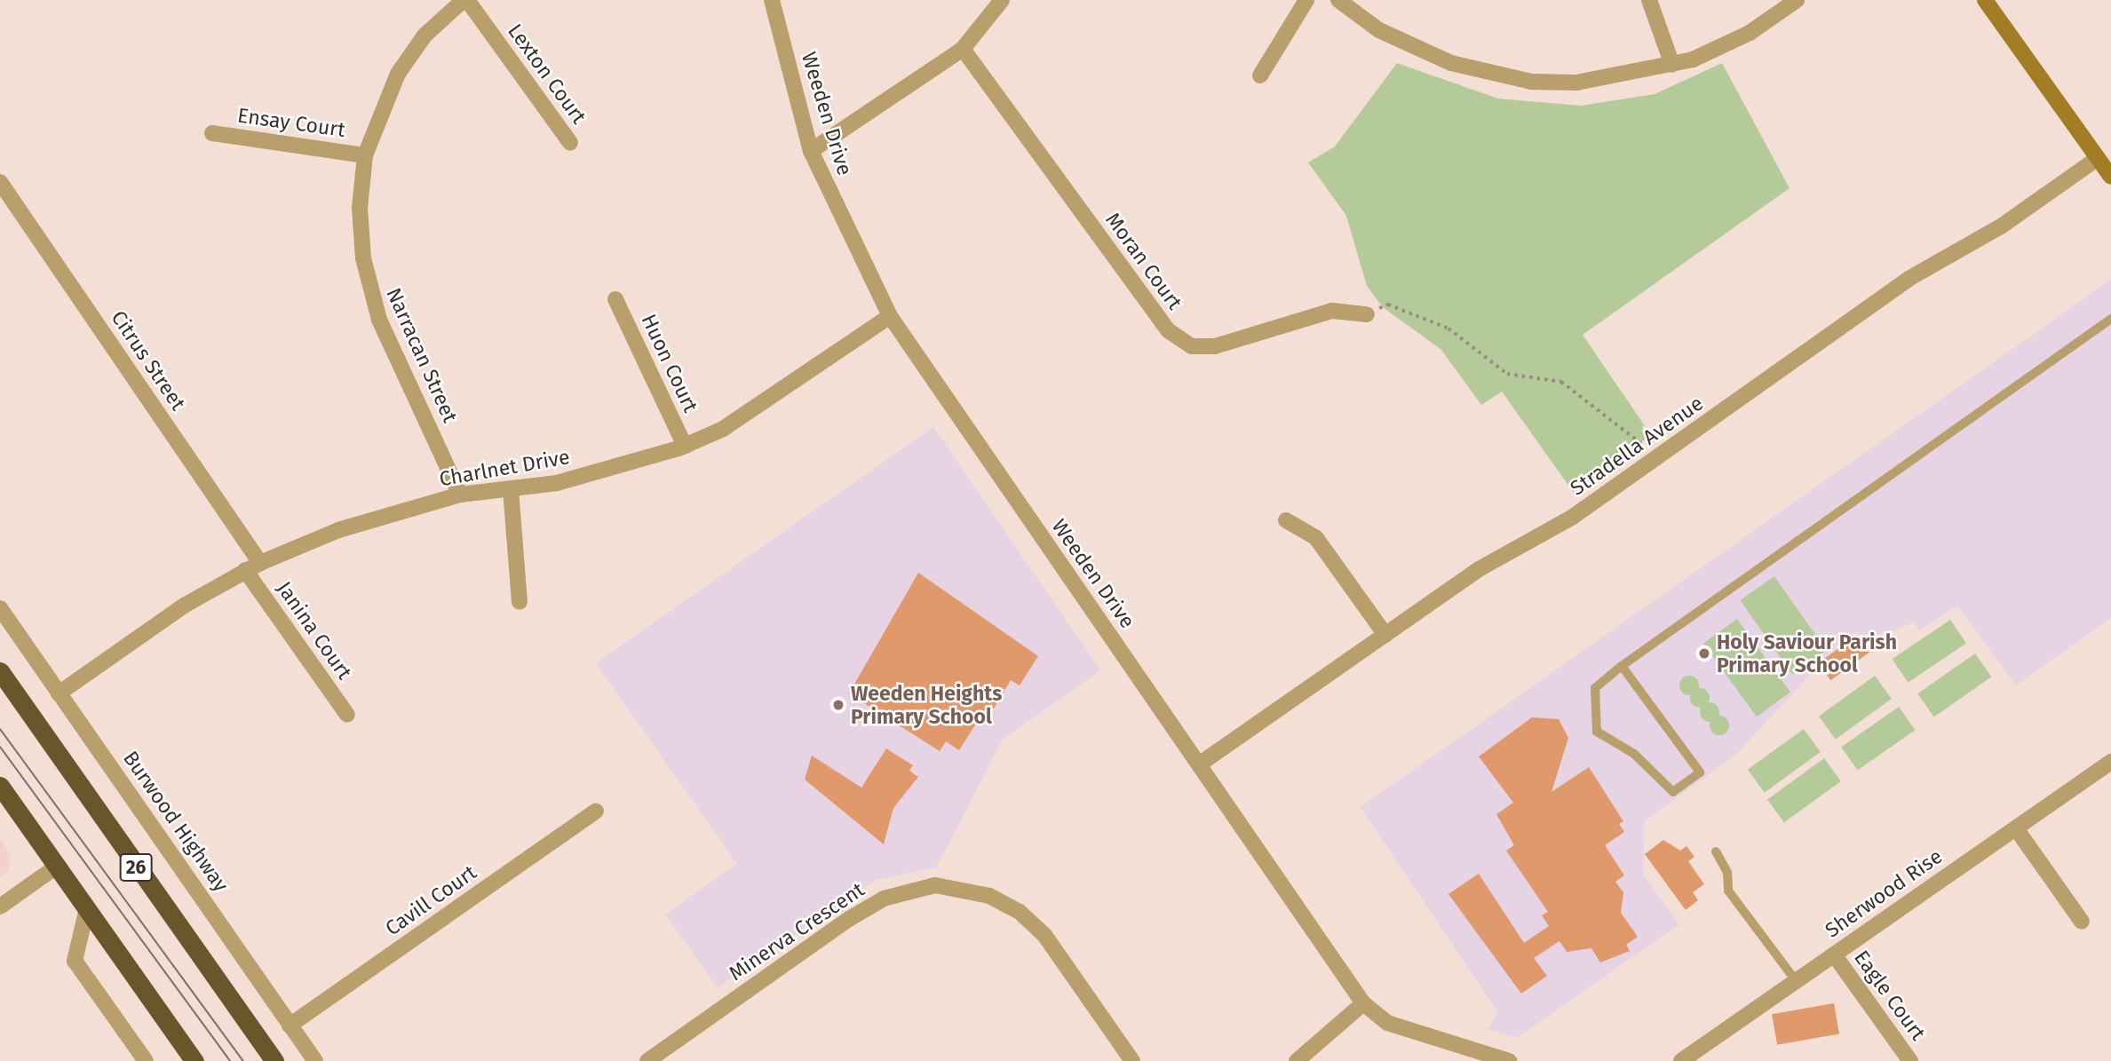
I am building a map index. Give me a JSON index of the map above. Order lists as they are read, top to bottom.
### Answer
{
  "streets": {
    "highway": ["26"],
    "street": [
      "Lexton Court",
      "Weeden Drive",
      "Ensay Court",
      "Moran Court",
      "Narracan Street",
      "Citrus Street",
      "Huon Court",
      "Stradella Avenue",
      "Charlnet Drive",
      "Janina Court",
      "Burwood Highway",
      "Sherwood Rise",
      "Cavill Court",
      "Minerva Crescent",
      "Eagle Court"
    ]
  },
  "crossings": [
    ["Lexton Court", "Narracan Street"],
    ["Weeden Drive", "Stradella Avenue"],
    ["Weeden Drive", "Charlnet Drive"],
    ["Ensay Court", "Narracan Street"],
    ["Narracan Street", "Charlnet Drive"],
    ["Citrus Street", "Charlnet Drive"],
    ["Huon Court", "Charlnet Drive"],
    ["Charlnet Drive", "Janina Court"],
    ["Charlnet Drive", "Burwood Highway"],
    ["Burwood Highway", "Cavill Court"],
    ["Sherwood Rise", "Eagle Court"]
  ],
  "places": ["Holy Saviour Parish Primary School", "Weeden Heights Primary School"]
}
